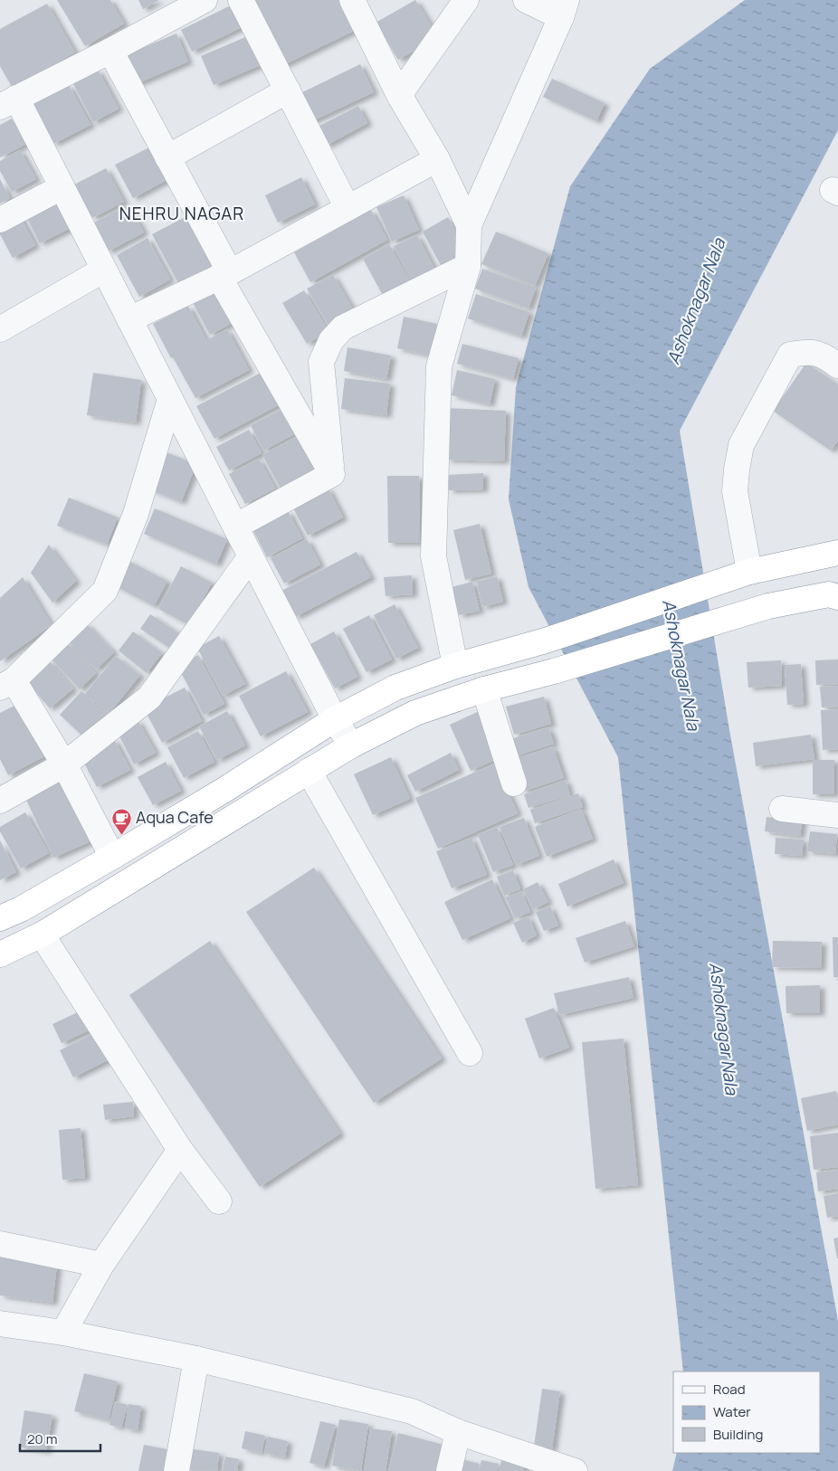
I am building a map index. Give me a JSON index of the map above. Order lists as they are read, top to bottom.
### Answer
{
  "districts": ["NEHRU NAGAR"],
  "water": ["Ashoknagar Nala"],
  "places": {
    "cafe": ["Aqua Cafe"]
  },
  "legend": ["Road", "Water", "Building"],
  "scale_bar": "20 m"
}
